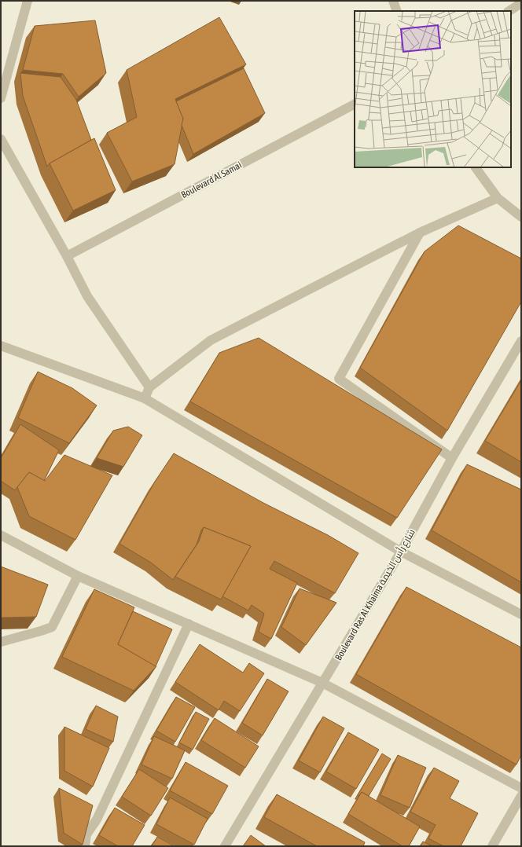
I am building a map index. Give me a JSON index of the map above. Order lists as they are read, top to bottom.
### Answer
{
  "streets": {
    "street": ["Boulevard Al Samai", "Boulevard Ras Al Khaima شارع رأس الخيمة"]
  }
}
